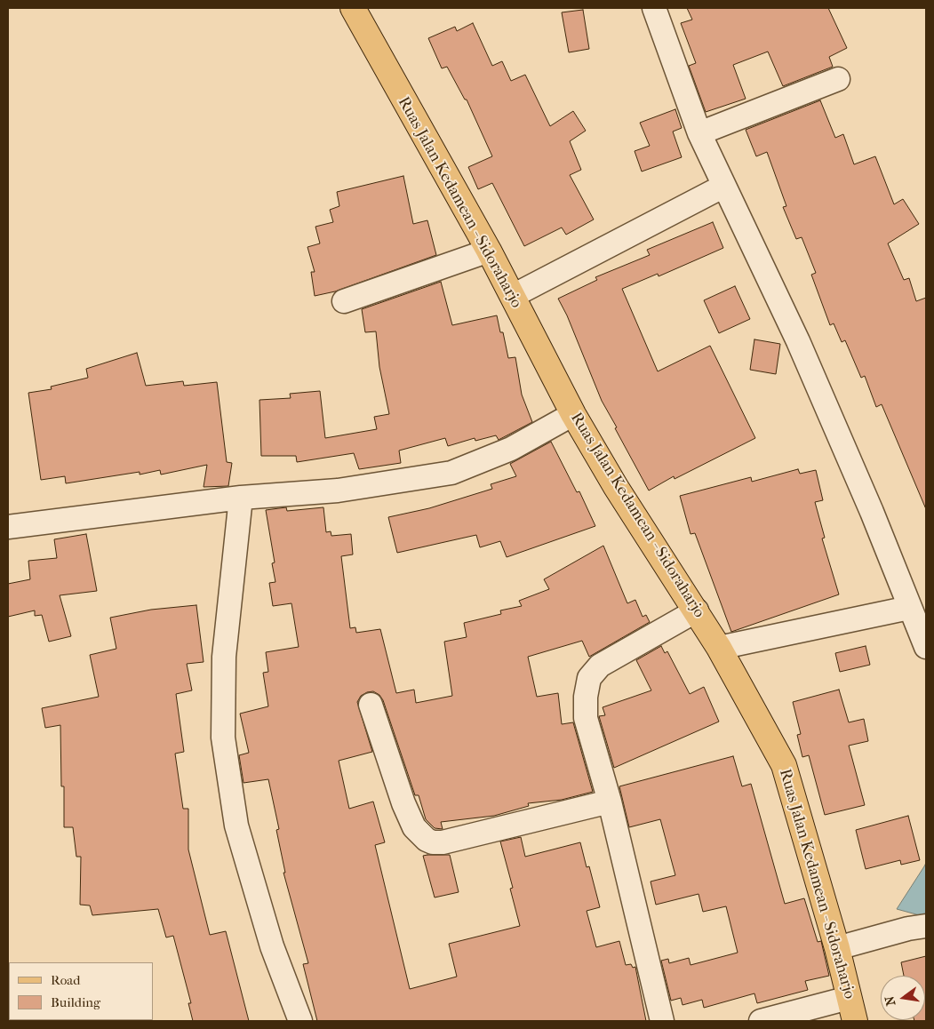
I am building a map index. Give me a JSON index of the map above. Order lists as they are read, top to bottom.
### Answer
{
  "streets": {
    "main road": ["Ruas Jalan Kedamean - Sidoraharjo"]
  },
  "legend": ["Road", "Building"],
  "north": "left"
}
